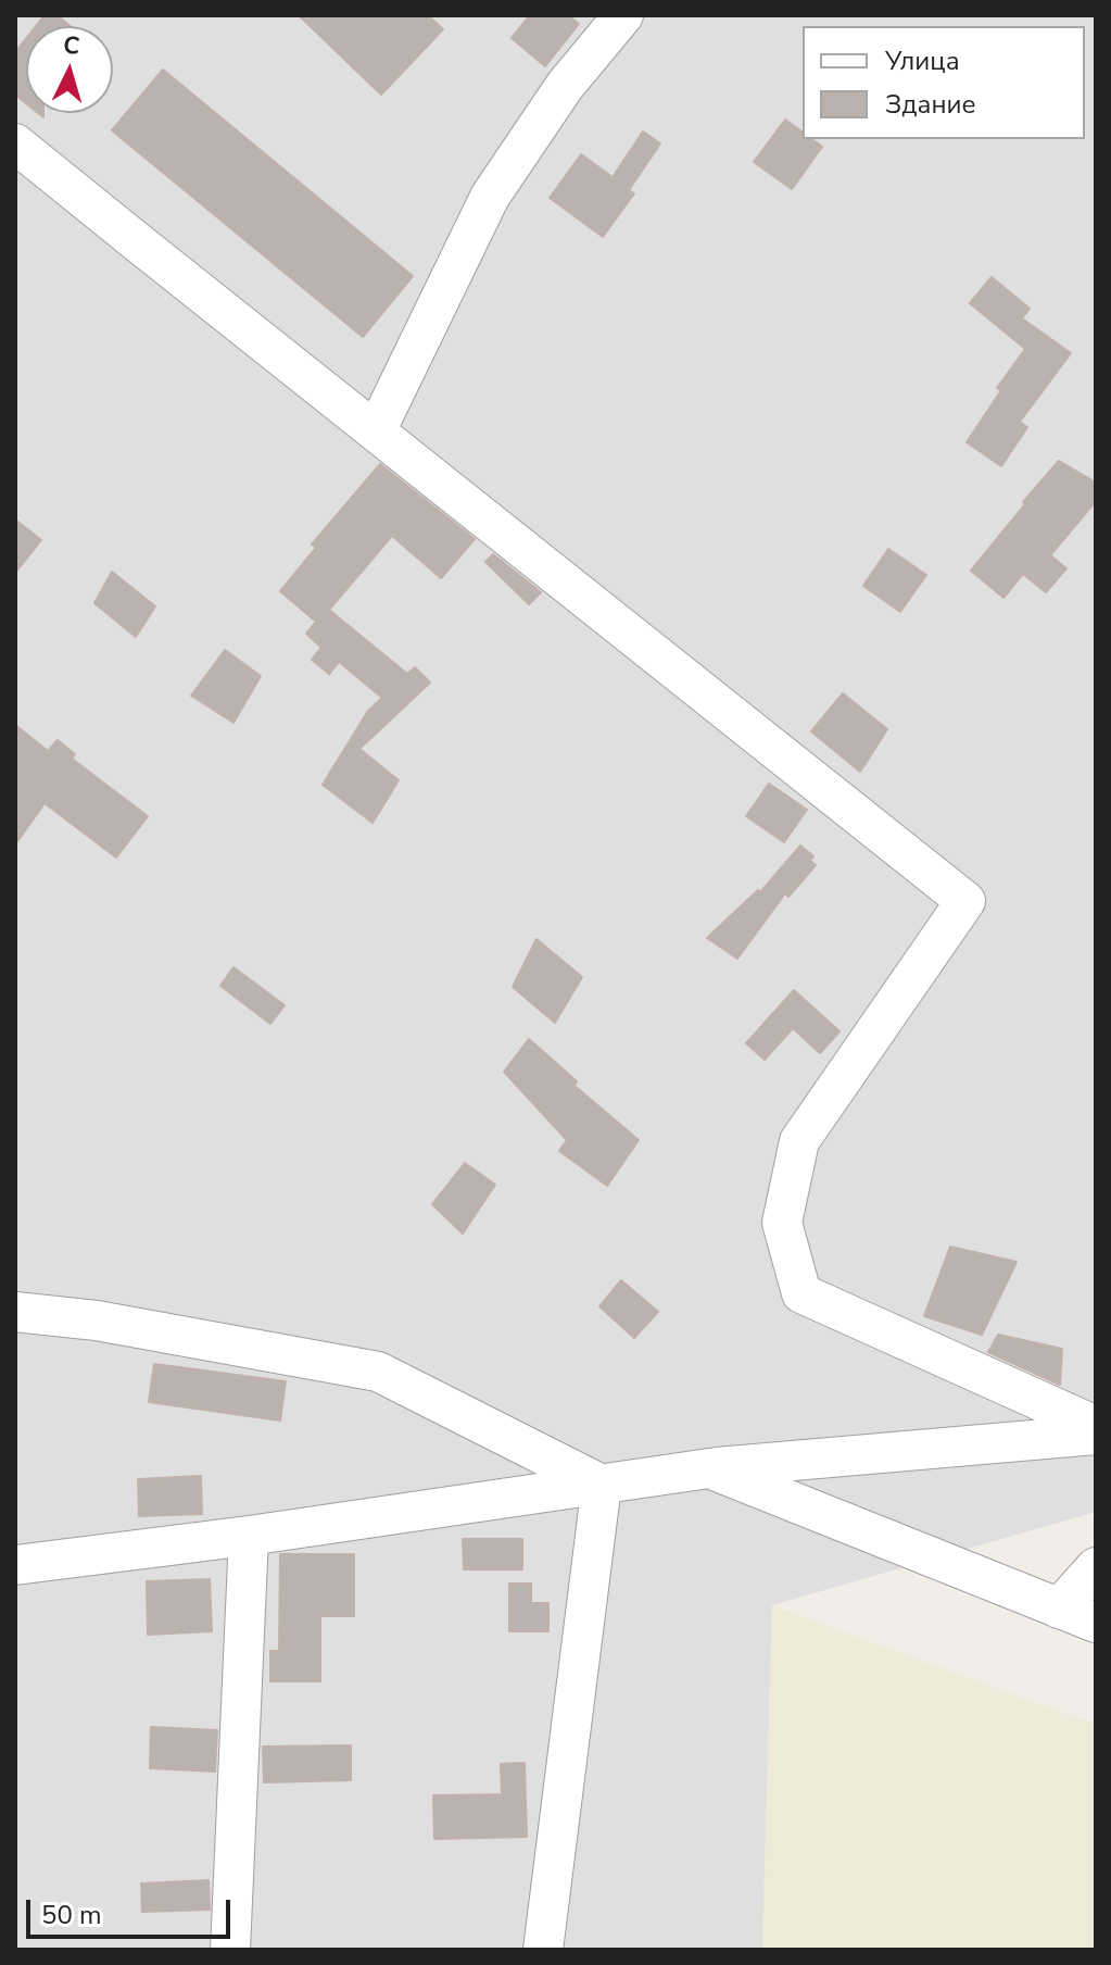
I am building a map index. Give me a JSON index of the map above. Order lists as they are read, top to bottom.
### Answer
{
  "legend": ["Улица", "Здание"],
  "scale_bar": "50 m",
  "north": "top"
}
